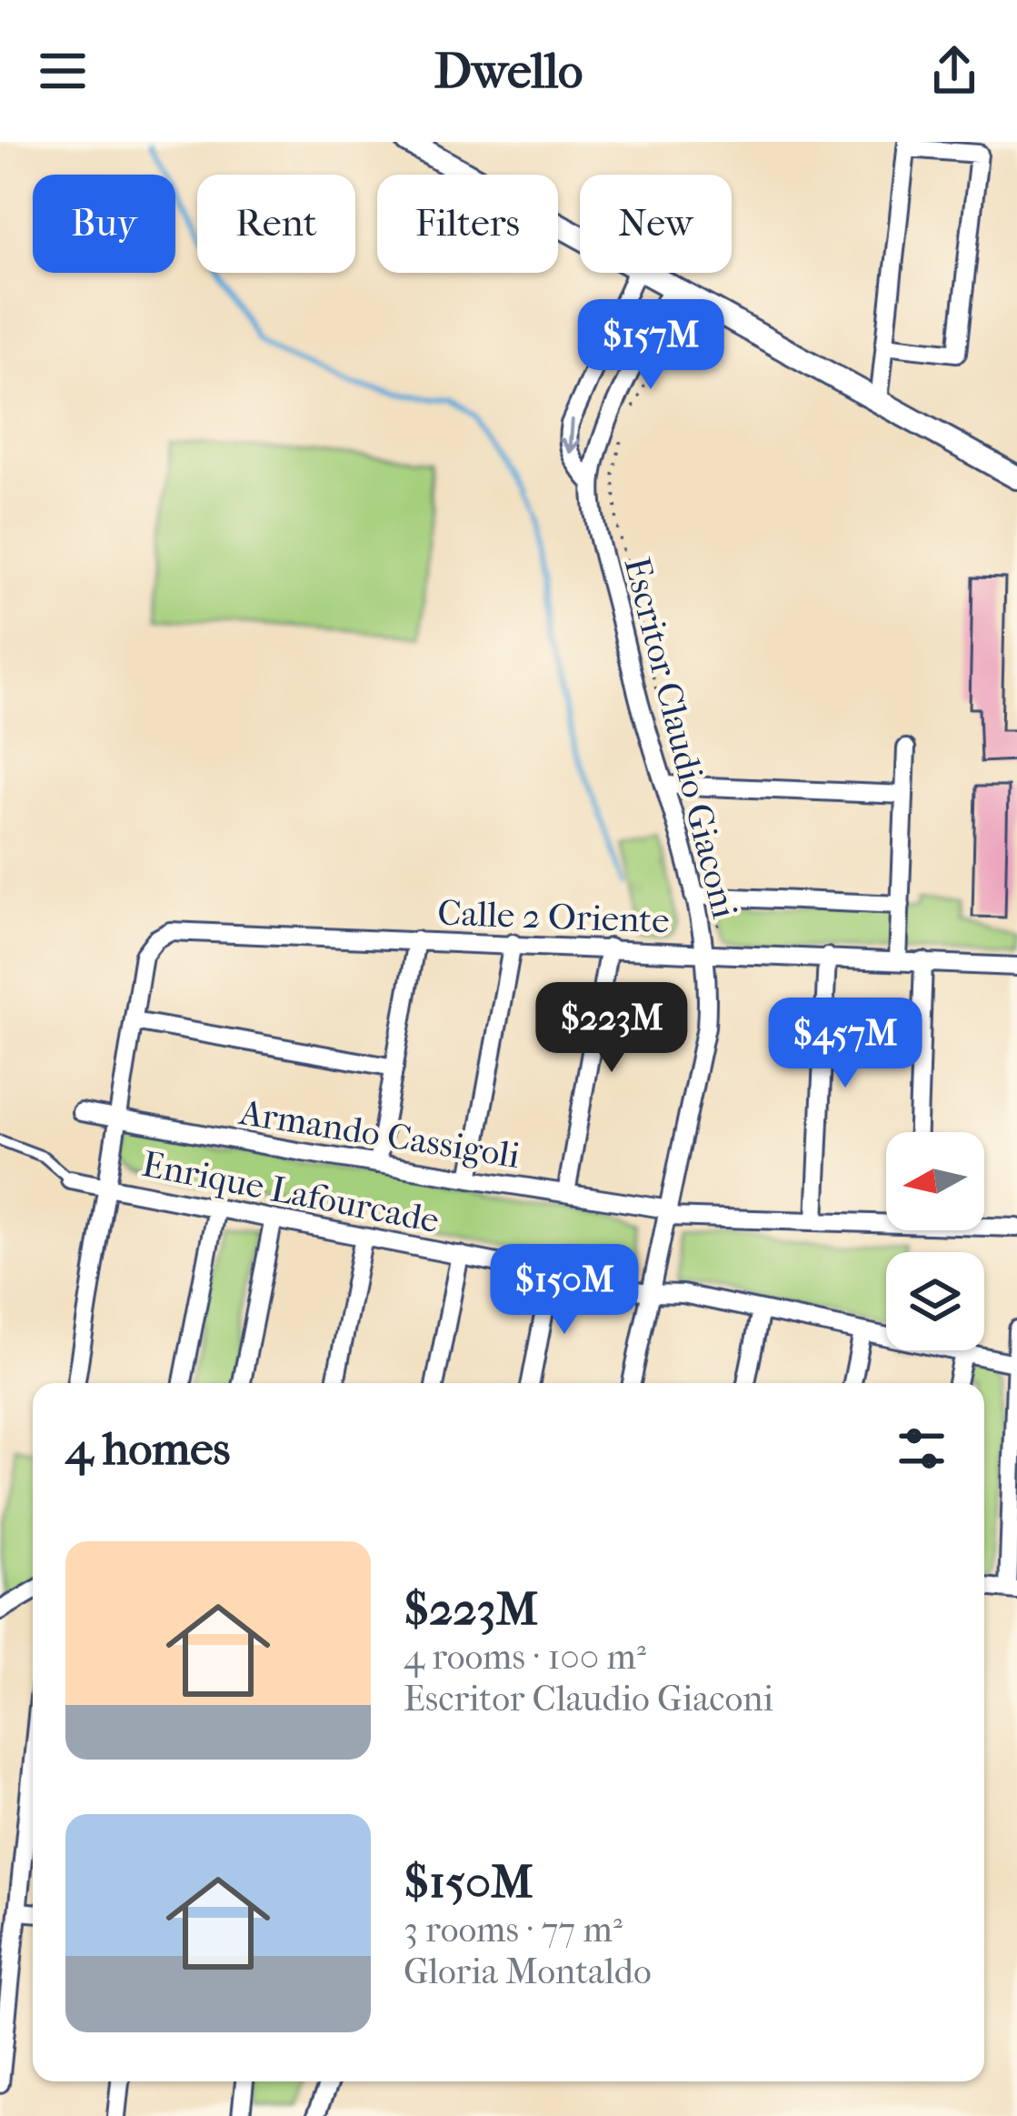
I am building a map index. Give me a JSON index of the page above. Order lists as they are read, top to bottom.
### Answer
{
  "streets": {
    "street": [
      "Escritor Claudio Giaconi",
      "Calle 2 Oriente",
      "Armando Cassigoli",
      "Enrique Lafourcade"
    ]
  },
  "crossings": [
    ["Escritor Claudio Giaconi", "Calle 2 Oriente"],
    ["Escritor Claudio Giaconi", "Armando Cassigoli"],
    ["Escritor Claudio Giaconi", "Enrique Lafourcade"]
  ],
  "north": "left",
  "page": {
    "header": "Dwello",
    "chip": [
      "Buy",
      "Rent",
      "Filters",
      "New"
    ],
    "price": [
      "$157M",
      "$223M",
      "$457M",
      "$150M"
    ],
    "heading": "4 homes",
    "list": [
      {
        "name": "$223M",
        "note": "4 rooms · 100 m² · Escritor Claudio Giaconi"
      },
      {
        "name": "$150M",
        "note": "3 rooms · 77 m² · Gloria Montaldo"
      }
    ]
  }
}
